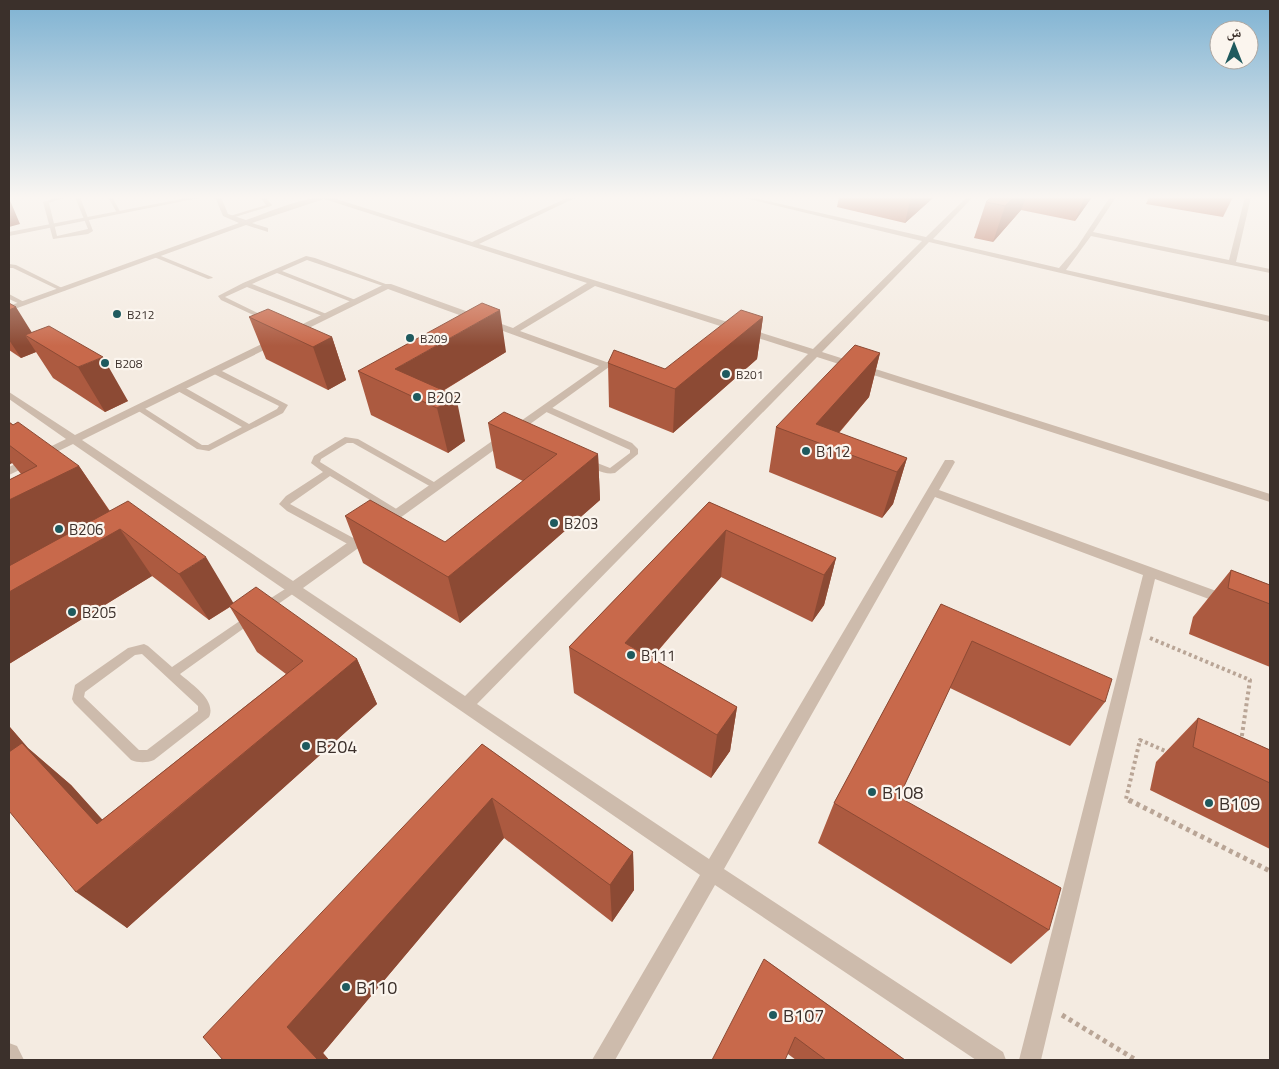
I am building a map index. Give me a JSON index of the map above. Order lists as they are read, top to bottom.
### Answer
{
  "places": [
    "B212",
    "B209",
    "B208",
    "B201",
    "B202",
    "B112",
    "B203",
    "B206",
    "B205",
    "B111",
    "B204",
    "B108",
    "B109",
    "B110",
    "B107"
  ],
  "north": "top"
}
